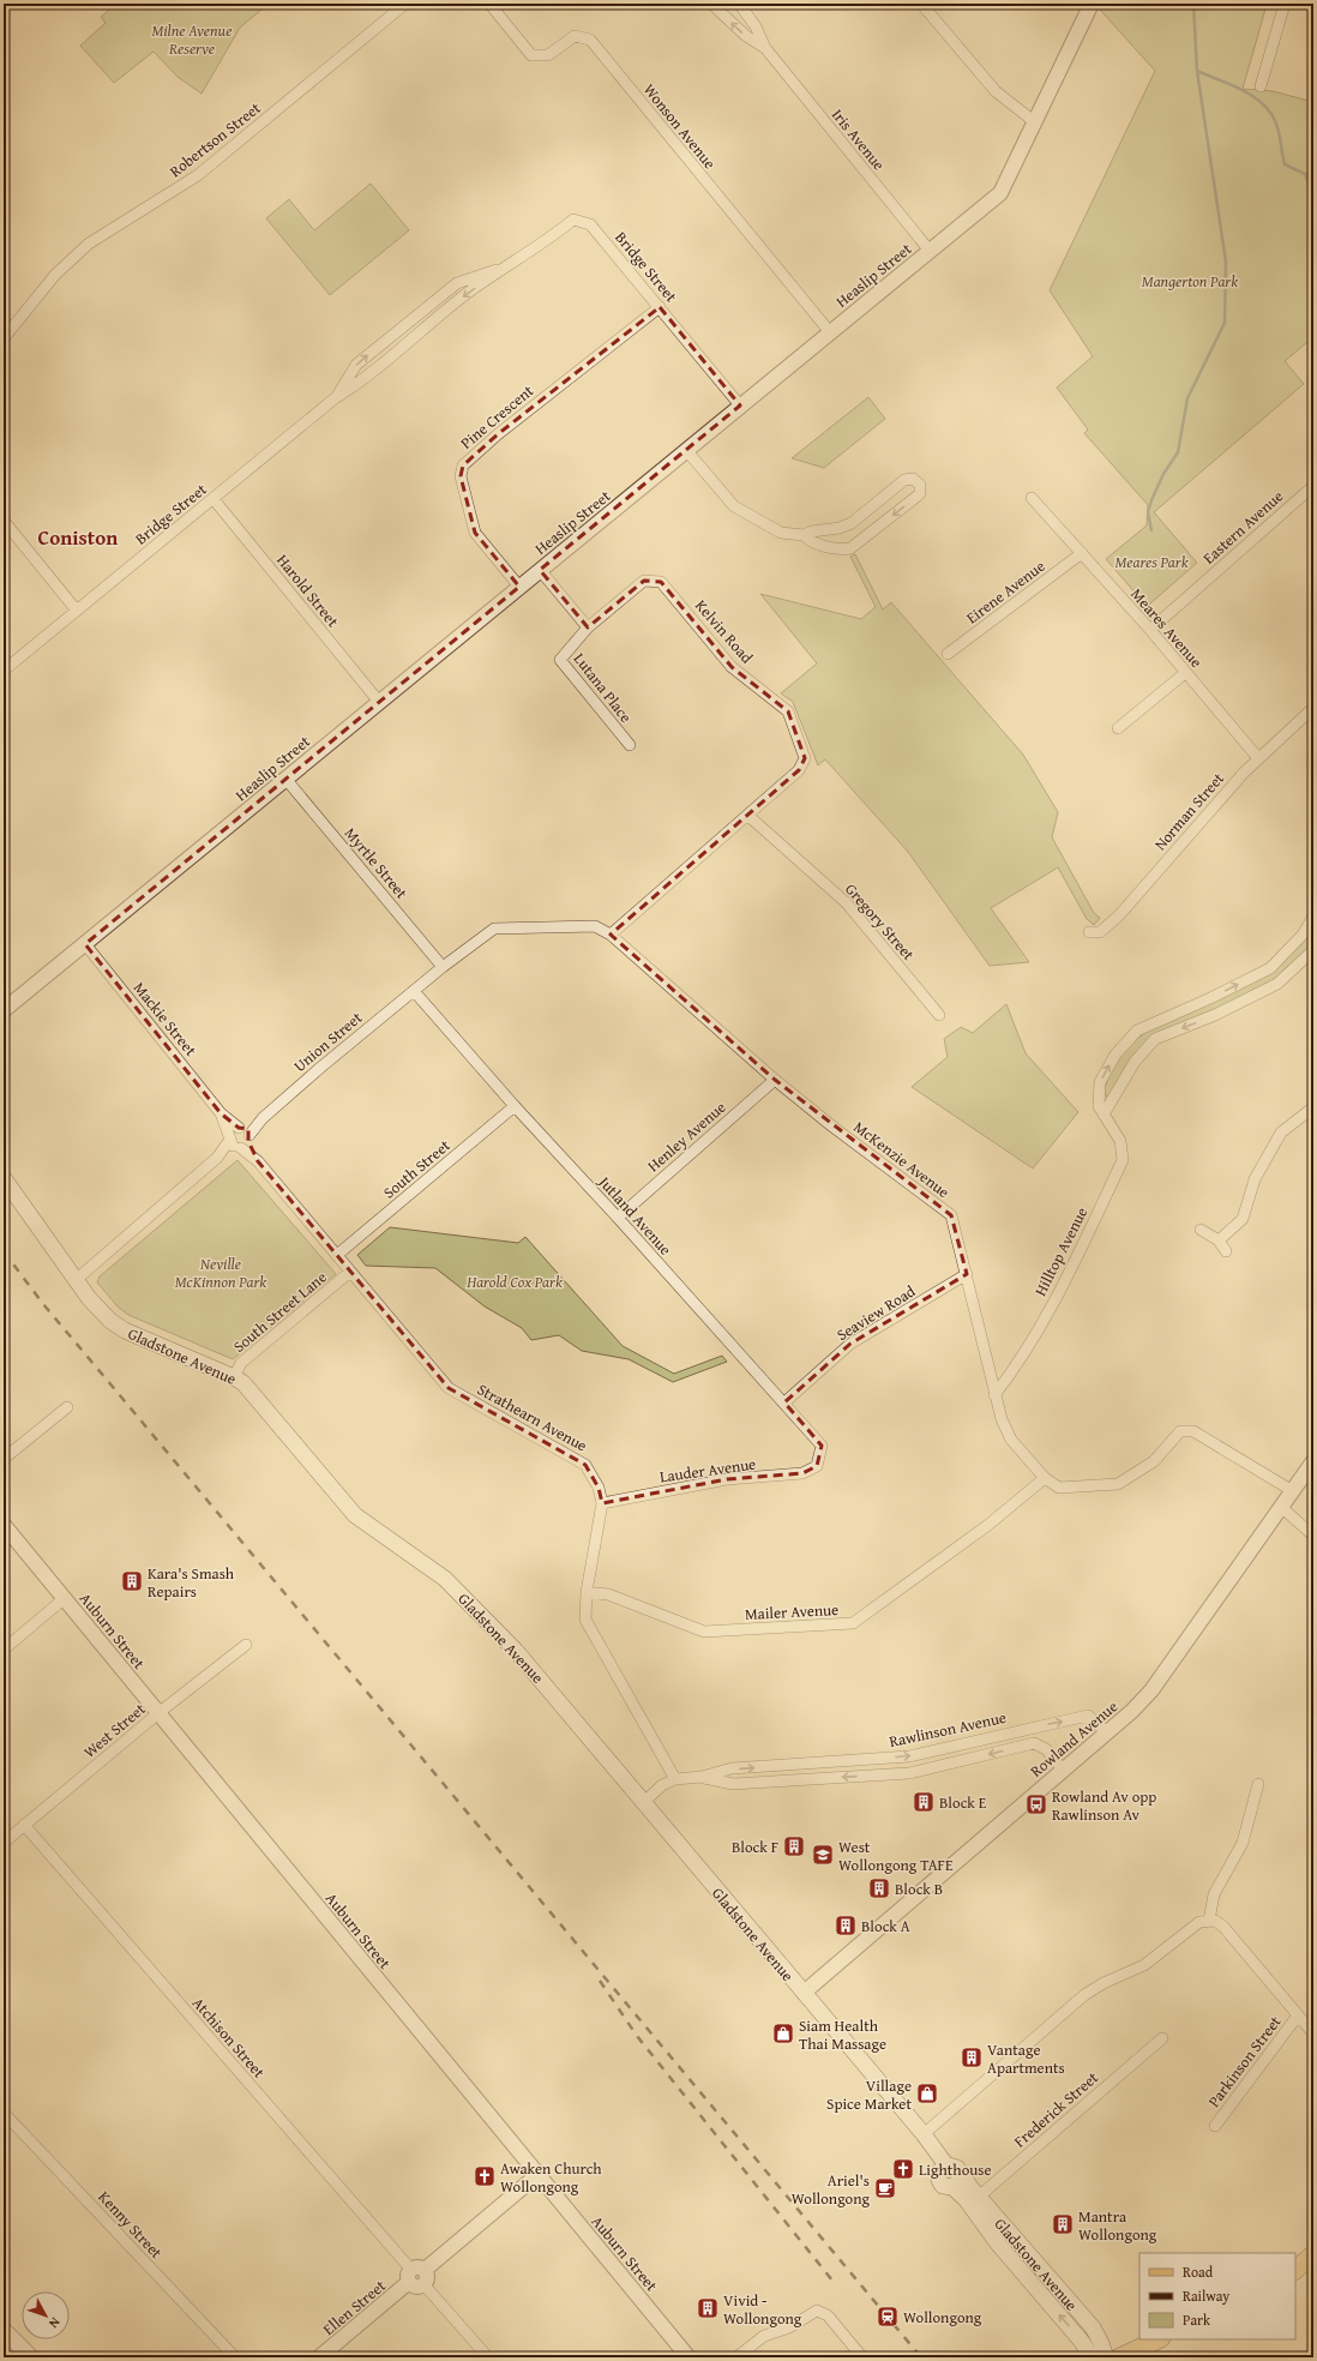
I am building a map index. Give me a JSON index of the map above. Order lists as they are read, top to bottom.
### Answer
{
  "streets": {
    "main road": ["Gladstone Avenue"],
    "street": [
      "Wonson Avenue",
      "Robertson Street",
      "Iris Avenue",
      "Bridge Street",
      "Heaslip Street",
      "Pine Crescent",
      "Eastern Avenue",
      "Harold Street",
      "Eirene Avenue",
      "Meares Avenue",
      "Kelvin Road",
      "Lutana Place",
      "Norman Street",
      "Myrtle Street",
      "Gregory Street",
      "Mackie Street",
      "Union Street",
      "Henley Avenue",
      "McKenzie Avenue",
      "South Street",
      "Jutland Avenue",
      "Hilltop Avenue",
      "South Street Lane",
      "Seaview Road",
      "Strathearn Avenue",
      "Lauder Avenue",
      "Mailer Avenue",
      "Auburn Street",
      "Rawlinson Avenue",
      "West Street",
      "Rowland Avenue",
      "Atchison Street",
      "Parkinson Street",
      "Frederick Street",
      "Kenny Street",
      "Ellen Street"
    ]
  },
  "crossings": [
    ["Wonson Avenue", "Heaslip Street"],
    ["Iris Avenue", "Heaslip Street"],
    ["Bridge Street", "Heaslip Street"],
    ["Bridge Street", "Pine Crescent"],
    ["Bridge Street", "Harold Street"],
    ["Heaslip Street", "Pine Crescent"],
    ["Heaslip Street", "Harold Street"],
    ["Heaslip Street", "Myrtle Street"],
    ["Heaslip Street", "Mackie Street"],
    ["Eastern Avenue", "Meares Avenue"],
    ["Eirene Avenue", "Meares Avenue"],
    ["Meares Avenue", "Norman Street"],
    ["Kelvin Road", "Lutana Place"],
    ["Kelvin Road", "Gregory Street"],
    ["Kelvin Road", "McKenzie Avenue"],
    ["Myrtle Street", "McKenzie Avenue"],
    ["Mackie Street", "Union Street"],
    ["Mackie Street", "Strathearn Avenue"],
    ["Union Street", "McKenzie Avenue"],
    ["Union Street", "Jutland Avenue"],
    ["Union Street", "Gladstone Avenue"],
    ["Union Street", "Strathearn Avenue"],
    ["Henley Avenue", "McKenzie Avenue"],
    ["Henley Avenue", "Jutland Avenue"],
    ["McKenzie Avenue", "Jutland Avenue"],
    ["McKenzie Avenue", "Hilltop Avenue"],
    ["McKenzie Avenue", "Seaview Road"],
    ["McKenzie Avenue", "Mailer Avenue"],
    ["McKenzie Avenue", "Rowland Avenue"],
    ["South Street", "Jutland Avenue"],
    ["South Street", "Strathearn Avenue"],
    ["Jutland Avenue", "Seaview Road"],
    ["Jutland Avenue", "Lauder Avenue"],
    ["South Street Lane", "Gladstone Avenue"],
    ["South Street Lane", "Strathearn Avenue"],
    ["Gladstone Avenue", "Rawlinson Avenue"],
    ["Gladstone Avenue", "Rowland Avenue"],
    ["Gladstone Avenue", "Frederick Street"],
    ["Strathearn Avenue", "Lauder Avenue"],
    ["Strathearn Avenue", "Mailer Avenue"],
    ["Strathearn Avenue", "Rawlinson Avenue"],
    ["Auburn Street", "West Street"],
    ["Auburn Street", "Ellen Street"],
    ["Rawlinson Avenue", "Rowland Avenue"],
    ["West Street", "Atchison Street"],
    ["Atchison Street", "Ellen Street"]
  ],
  "districts": ["Coniston"],
  "parks": [
    "Milne Avenue Reserve",
    "Mangerton Park",
    "Meares Park",
    "Neville McKinnon Park",
    "Harold Cox Park"
  ],
  "places": {
    "building": [
      "Kara's Smash Repairs",
      "Block E",
      "Block F",
      "Block B",
      "Block A",
      "Vantage Apartments",
      "Mantra Wollongong",
      "Vivid - Wollongong"
    ],
    "bus stop": ["Rowland Av opp Rawlinson Av"],
    "school or university": ["West Wollongong TAFE"],
    "shop": ["Siam Health Thai Massage", "Village Spice Market"],
    "church": ["Lighthouse", "Awaken Church Wollongong"],
    "cafe": ["Ariel's Wollongong"],
    "station": ["Wollongong"]
  },
  "legend": ["Road", "Railway", "Park"],
  "north": "bottom right"
}
